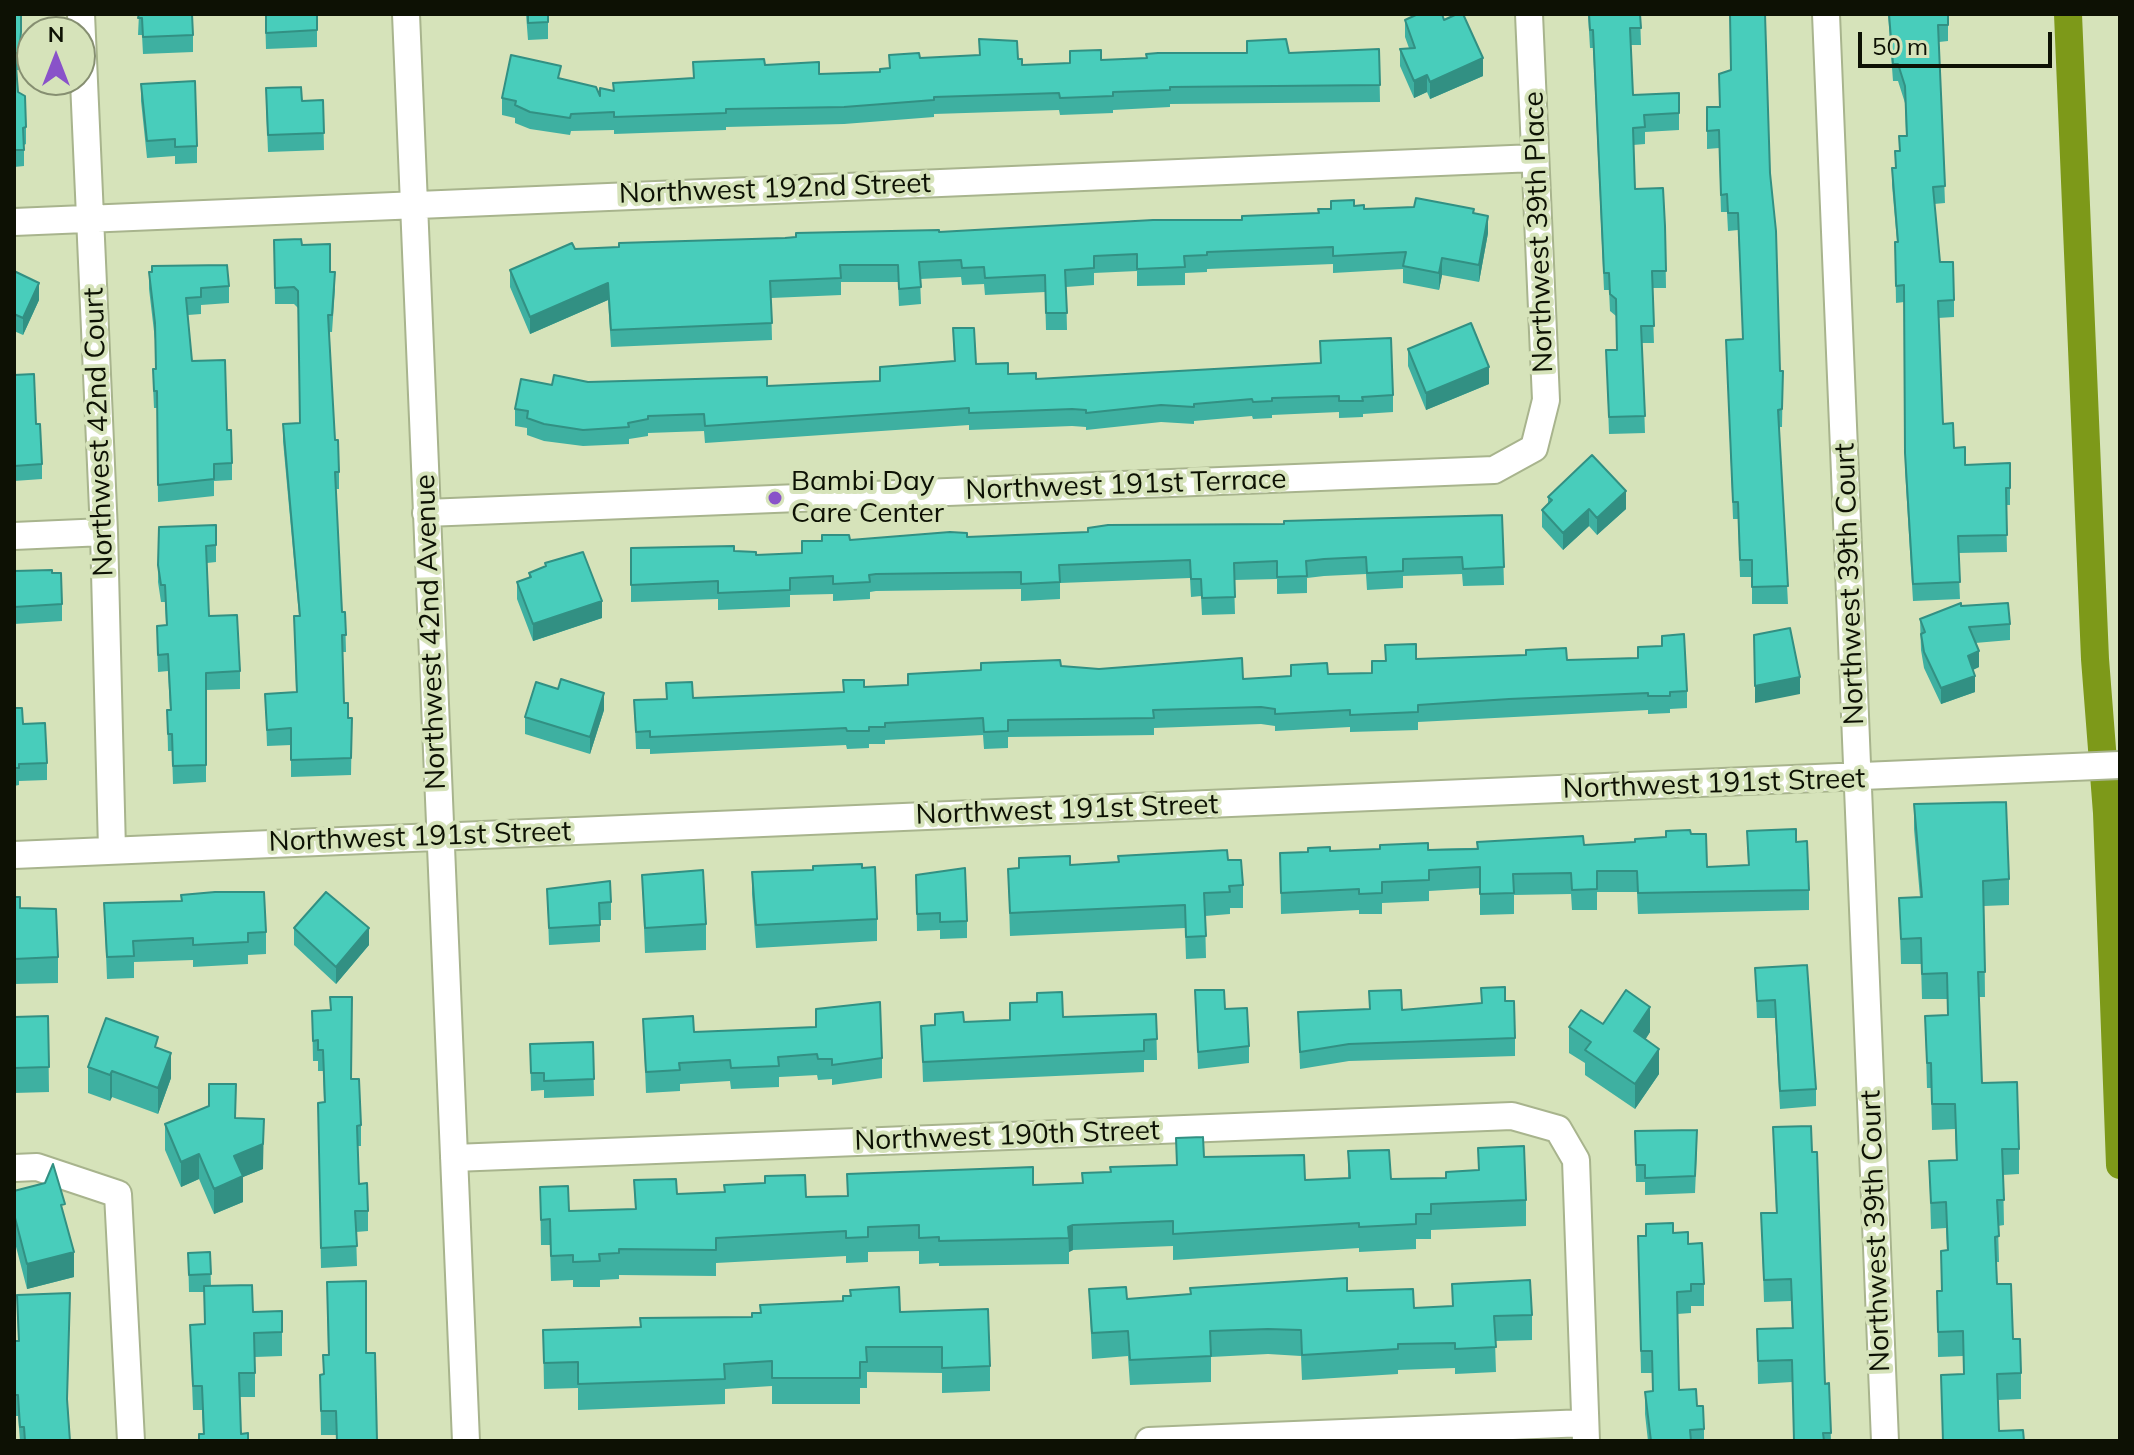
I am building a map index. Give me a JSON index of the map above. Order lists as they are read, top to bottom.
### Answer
{
  "streets": {
    "street": [
      "Northwest 192nd Street",
      "Northwest 39th Place",
      "Northwest 42nd Court",
      "Northwest 191st Terrace",
      "Northwest 39th Court",
      "Northwest 42nd Avenue",
      "Northwest 191st Street",
      "Northwest 190th Street"
    ]
  },
  "crossings": [
    ["Northwest 192nd Street", "Northwest 39th Place"],
    ["Northwest 192nd Street", "Northwest 42nd Court"],
    ["Northwest 192nd Street", "Northwest 42nd Avenue"],
    ["Northwest 39th Place", "Northwest 191st Terrace"],
    ["Northwest 42nd Court", "Northwest 191st Street"],
    ["Northwest 191st Terrace", "Northwest 42nd Avenue"],
    ["Northwest 39th Court", "Northwest 191st Street"],
    ["Northwest 42nd Avenue", "Northwest 191st Street"],
    ["Northwest 42nd Avenue", "Northwest 190th Street"]
  ],
  "places": ["Bambi Day Care Center"],
  "scale_bar": "50 m",
  "north": "top"
}
